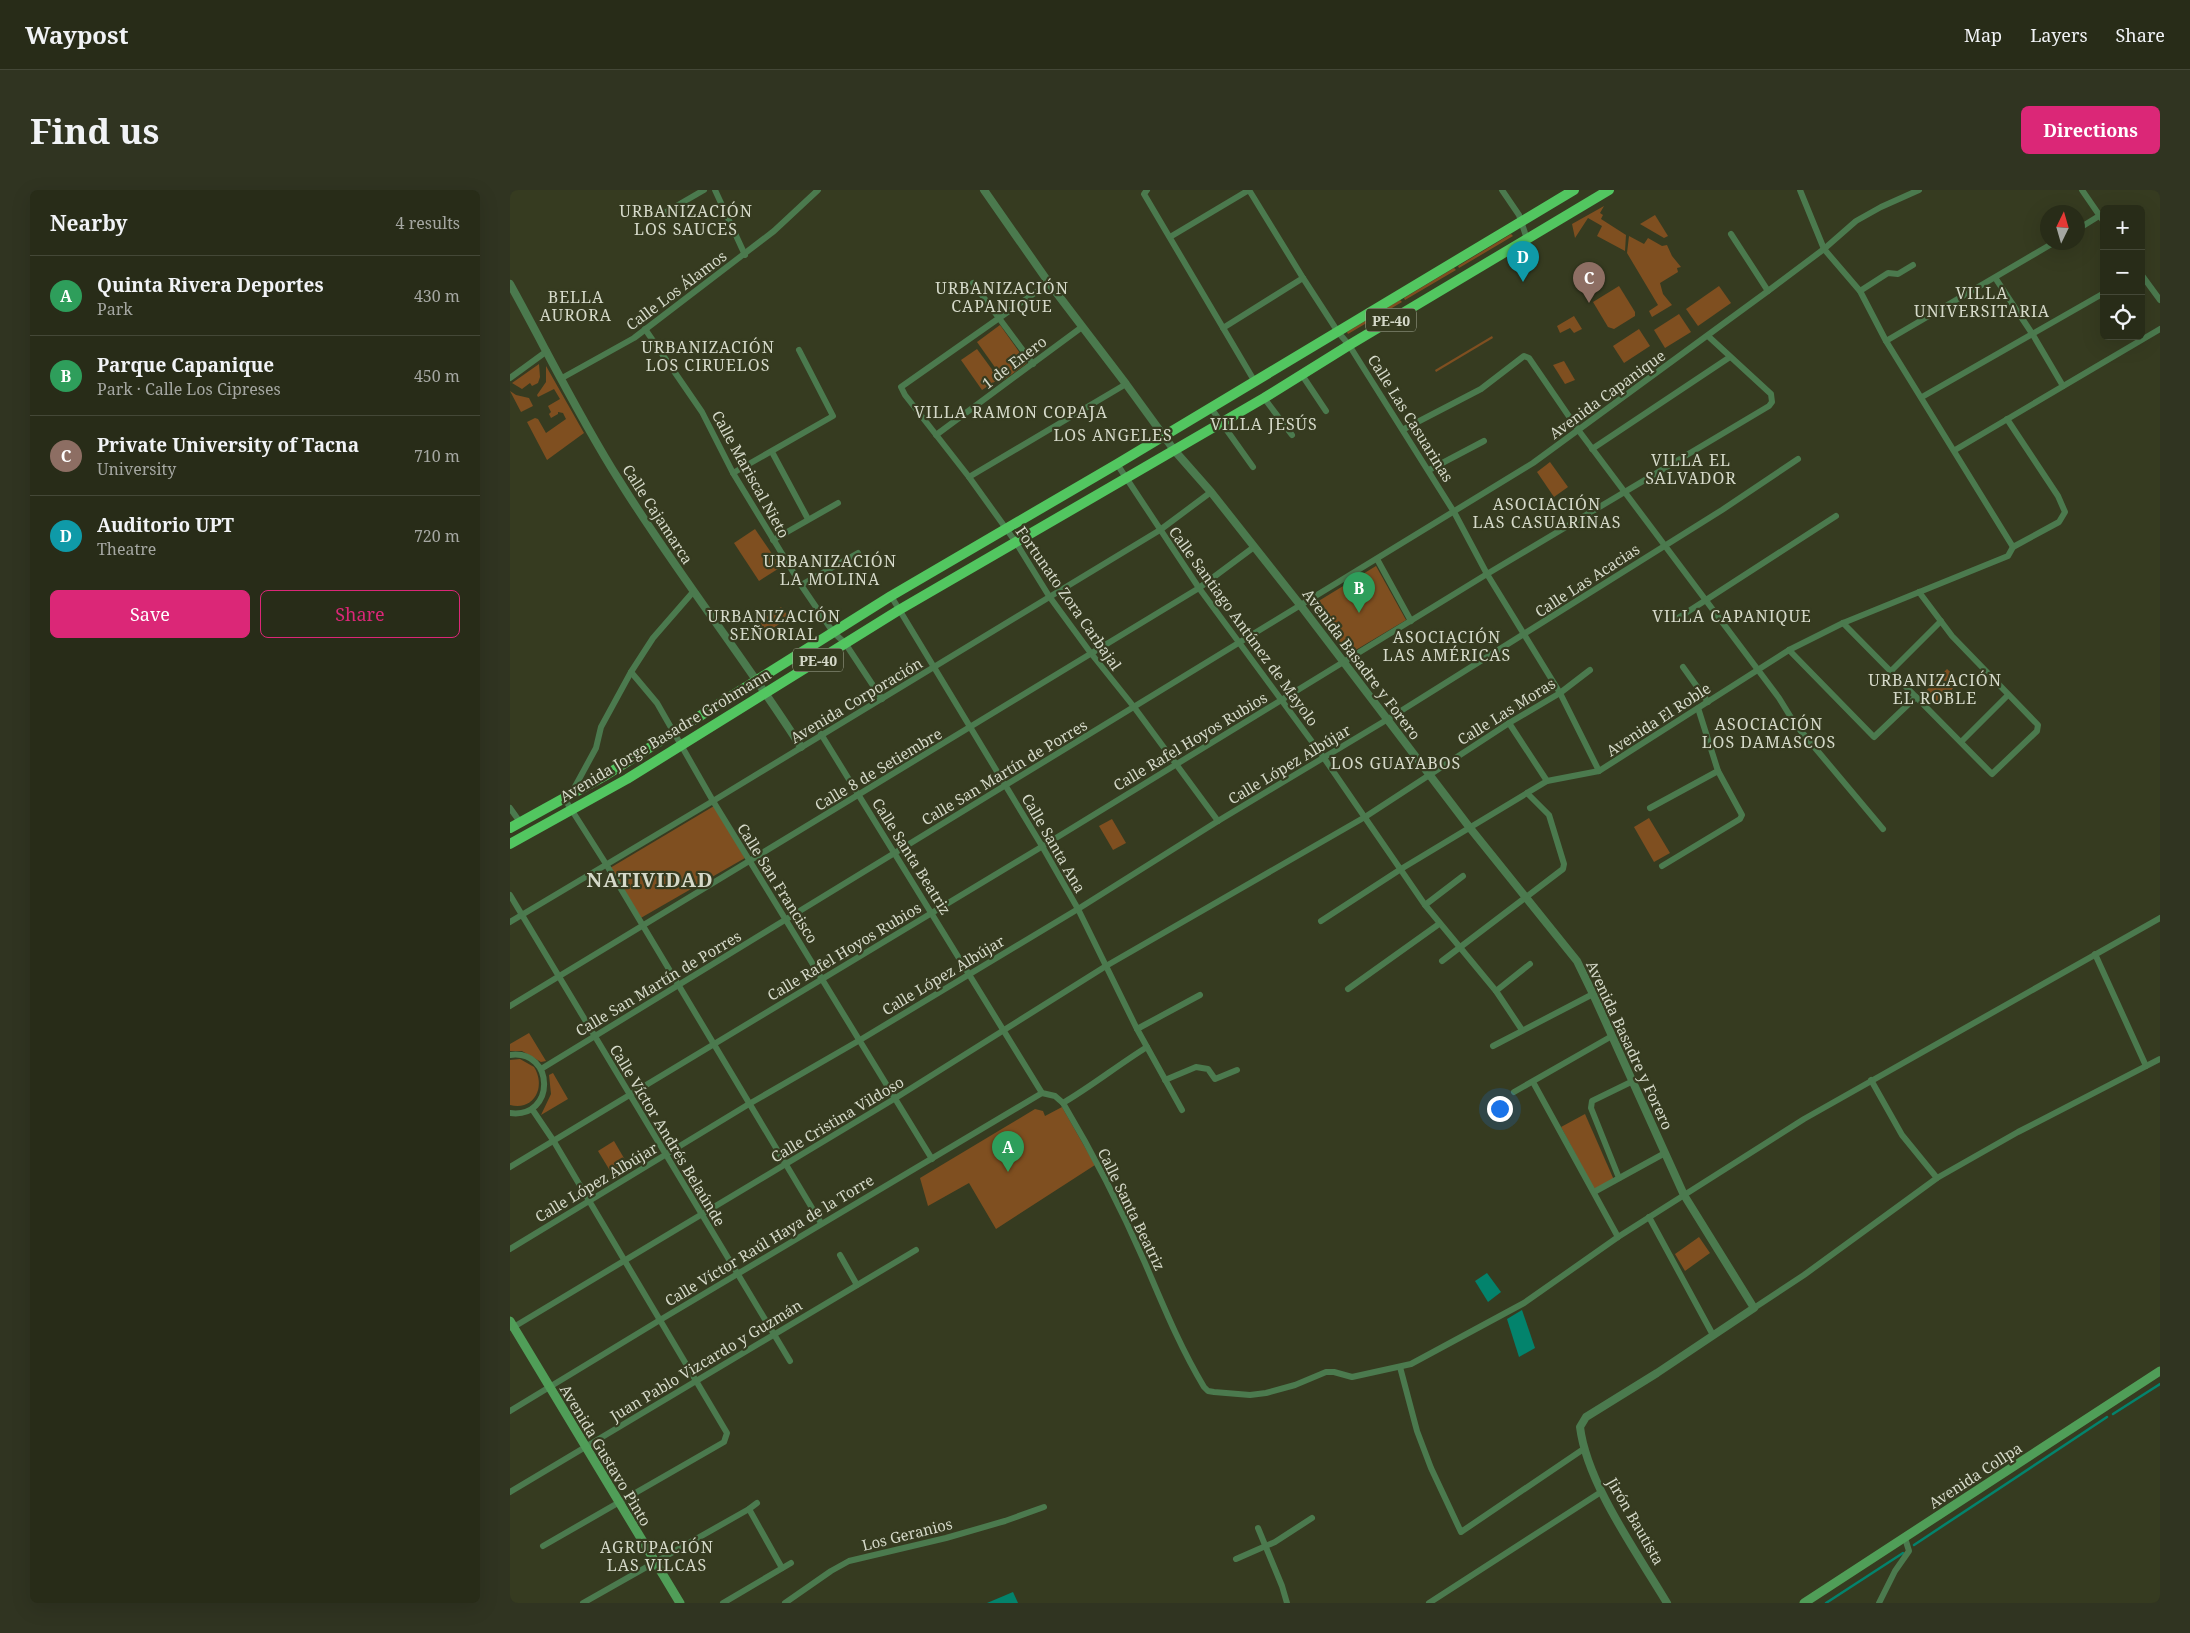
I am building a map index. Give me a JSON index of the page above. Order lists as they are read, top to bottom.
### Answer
{
  "streets": {
    "highway": ["PE-40", "Avenida Jorge Basadre Grohmann"],
    "main road": ["Avenida Gustavo Pinto", "Avenida Collpa"],
    "street": [
      "Calle Los Álamos",
      "1 de Enero",
      "Avenida Capanique",
      "Calle Las Casuarinas",
      "Calle Mariscal Nieto",
      "Calle Cajamarca",
      "Calle Las Acacias",
      "Fortunato Zora Carbajal",
      "Calle Santiago Antúnez de Mayolo",
      "Avenida Basadre y Forero",
      "Avenida Corporación",
      "Calle Las Moras",
      "Avenida El Roble",
      "Calle Rafel Hoyos Rubios",
      "Calle López Albújar",
      "Calle 8 de Setiembre",
      "Calle San Martín de Porres",
      "Calle Santa Ana",
      "Calle Santa Beatriz",
      "Calle San Francisco",
      "Calle Cristina Vildoso",
      "Calle Víctor Andrés Belaúnde",
      "Calle Víctor Raúl Haya de la Torre",
      "Juan Pablo Vizcardo y Guzmán",
      "Jirón Bautista",
      "Los Geranios"
    ]
  },
  "crossings": [
    ["Calle Los Álamos", "Calle Mariscal Nieto"],
    ["Calle Los Álamos", "Calle Cajamarca"],
    ["1 de Enero", "Fortunato Zora Carbajal"],
    ["1 de Enero", "Avenida Basadre y Forero"],
    ["Avenida Capanique", "Calle Las Casuarinas"],
    ["Avenida Capanique", "Avenida Basadre y Forero"],
    ["Avenida Capanique", "Calle San Martín de Porres"],
    ["Calle Las Casuarinas", "Calle Las Acacias"],
    ["Calle Las Casuarinas", "Calle Las Moras"],
    ["Calle Las Casuarinas", "Avenida El Roble"],
    ["Calle Las Casuarinas", "Avenida Jorge Basadre Grohmann"],
    ["Calle Las Casuarinas", "Calle Rafel Hoyos Rubios"],
    ["Calle Mariscal Nieto", "Avenida Corporación"],
    ["Calle Mariscal Nieto", "Avenida Jorge Basadre Grohmann"],
    ["Calle Cajamarca", "Avenida Corporación"],
    ["Calle Cajamarca", "Avenida Jorge Basadre Grohmann"],
    ["Calle Las Acacias", "Avenida Basadre y Forero"],
    ["Calle Las Acacias", "Calle López Albújar"],
    ["Fortunato Zora Carbajal", "Avenida Corporación"],
    ["Fortunato Zora Carbajal", "Avenida Jorge Basadre Grohmann"],
    ["Fortunato Zora Carbajal", "Calle Rafel Hoyos Rubios"],
    ["Fortunato Zora Carbajal", "Calle López Albújar"],
    ["Fortunato Zora Carbajal", "Calle 8 de Setiembre"],
    ["Fortunato Zora Carbajal", "Calle San Martín de Porres"],
    ["Calle Santiago Antúnez de Mayolo", "Avenida Corporación"],
    ["Calle Santiago Antúnez de Mayolo", "Calle Las Moras"],
    ["Calle Santiago Antúnez de Mayolo", "Avenida El Roble"],
    ["Calle Santiago Antúnez de Mayolo", "Avenida Jorge Basadre Grohmann"],
    ["Calle Santiago Antúnez de Mayolo", "Calle Rafel Hoyos Rubios"],
    ["Calle Santiago Antúnez de Mayolo", "Calle López Albújar"],
    ["Calle Santiago Antúnez de Mayolo", "Calle 8 de Setiembre"],
    ["Calle Santiago Antúnez de Mayolo", "Calle San Martín de Porres"],
    ["Avenida Basadre y Forero", "Avenida Corporación"],
    ["Avenida Basadre y Forero", "Calle Las Moras"],
    ["Avenida Basadre y Forero", "Avenida El Roble"],
    ["Avenida Basadre y Forero", "Avenida Jorge Basadre Grohmann"],
    ["Avenida Basadre y Forero", "Calle Rafel Hoyos Rubios"],
    ["Avenida Basadre y Forero", "Calle López Albújar"],
    ["Avenida Basadre y Forero", "Calle 8 de Setiembre"],
    ["Avenida Basadre y Forero", "Calle San Martín de Porres"],
    ["Avenida Corporación", "Calle Santa Ana"],
    ["Avenida Corporación", "Calle Santa Beatriz"],
    ["Avenida Corporación", "Calle San Francisco"],
    ["Avenida Corporación", "Calle Víctor Andrés Belaúnde"],
    ["Calle Las Moras", "Calle Cristina Vildoso"],
    ["Avenida Jorge Basadre Grohmann", "Calle Santa Ana"],
    ["Avenida Jorge Basadre Grohmann", "Calle San Francisco"],
    ["Calle Rafel Hoyos Rubios", "Calle Santa Ana"],
    ["Calle Rafel Hoyos Rubios", "Calle Santa Beatriz"],
    ["Calle Rafel Hoyos Rubios", "Calle San Francisco"],
    ["Calle Rafel Hoyos Rubios", "Calle Víctor Andrés Belaúnde"],
    ["Calle López Albújar", "Calle Santa Ana"],
    ["Calle López Albújar", "Calle Santa Beatriz"],
    ["Calle López Albújar", "Calle San Francisco"],
    ["Calle López Albújar", "Calle Víctor Andrés Belaúnde"],
    ["Calle 8 de Setiembre", "Calle Santa Ana"],
    ["Calle 8 de Setiembre", "Calle Santa Beatriz"],
    ["Calle 8 de Setiembre", "Calle San Francisco"],
    ["Calle 8 de Setiembre", "Calle Víctor Andrés Belaúnde"],
    ["Calle San Martín de Porres", "Calle Santa Ana"],
    ["Calle San Martín de Porres", "Calle Santa Beatriz"],
    ["Calle San Martín de Porres", "Calle San Francisco"],
    ["Calle San Martín de Porres", "Calle Víctor Andrés Belaúnde"],
    ["Calle Santa Ana", "Calle Cristina Vildoso"],
    ["Calle Santa Beatriz", "Calle Cristina Vildoso"],
    ["Calle Santa Beatriz", "Calle Víctor Raúl Haya de la Torre"],
    ["Calle San Francisco", "Calle Cristina Vildoso"],
    ["Calle San Francisco", "Calle Víctor Raúl Haya de la Torre"],
    ["Calle Cristina Vildoso", "Calle Víctor Andrés Belaúnde"],
    ["Calle Cristina Vildoso", "Avenida Gustavo Pinto"],
    ["Calle Víctor Andrés Belaúnde", "Calle Víctor Raúl Haya de la Torre"],
    ["Calle Víctor Andrés Belaúnde", "Juan Pablo Vizcardo y Guzmán"],
    ["Calle Víctor Raúl Haya de la Torre", "Avenida Gustavo Pinto"],
    ["Juan Pablo Vizcardo y Guzmán", "Avenida Gustavo Pinto"]
  ],
  "districts": [
    "URBANIZACIÓN LOS SAUCES",
    "URBANIZACIÓN CAPANIQUE",
    "VILLA UNIVERSITARIA",
    "BELLA AURORA",
    "URBANIZACIÓN LOS CIRUELOS",
    "VILLA RAMON COPAJA",
    "VILLA JESÚS",
    "LOS ANGELES",
    "VILLA EL SALVADOR",
    "ASOCIACIÓN LAS CASUARINAS",
    "URBANIZACIÓN LA MOLINA",
    "URBANIZACIÓN SEÑORIAL",
    "VILLA CAPANIQUE",
    "ASOCIACIÓN LAS AMÉRICAS",
    "URBANIZACIÓN EL ROBLE",
    "ASOCIACIÓN LOS DAMASCOS",
    "LOS GUAYABOS",
    "NATIVIDAD",
    "AGRUPACIÓN LAS VILCAS"
  ],
  "north": "top",
  "page": {
    "header": "Waypost",
    "nav": ["Map", "Layers", "Share"],
    "buttons": [
      "Directions",
      ["Save", "Share"]
    ],
    "title": "Find us",
    "heading": ["Nearby", "4 results"],
    "map_buttons": ["+", "−"],
    "pins": [
      "D",
      "C",
      "B",
      "A"
    ],
    "list": [
      {
        "mark": "A",
        "name": "Quinta Rivera Deportes",
        "note": "Park",
        "value": "430 m"
      },
      {
        "mark": "B",
        "name": "Parque Capanique",
        "note": "Park · Calle Los Cipreses",
        "value": "450 m"
      },
      {
        "mark": "C",
        "name": "Private University of Tacna",
        "note": "University",
        "value": "710 m"
      },
      {
        "mark": "D",
        "name": "Auditorio UPT",
        "note": "Theatre",
        "value": "720 m"
      }
    ]
  }
}
